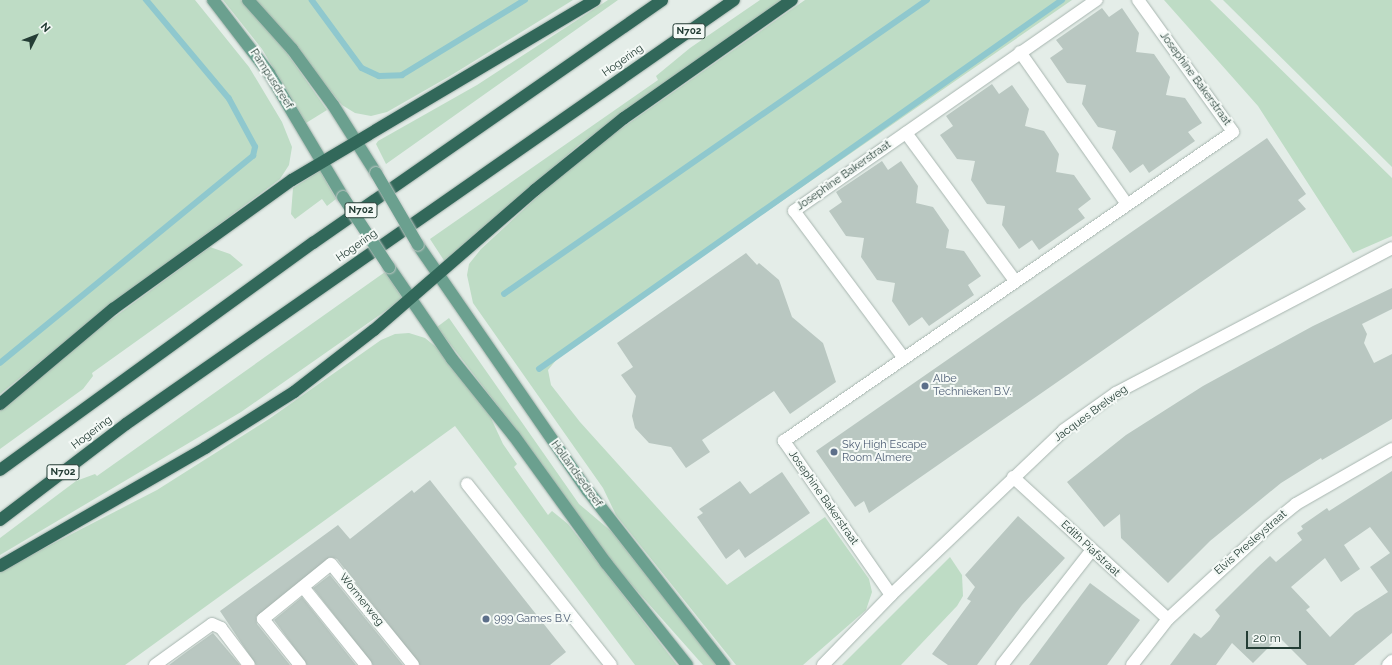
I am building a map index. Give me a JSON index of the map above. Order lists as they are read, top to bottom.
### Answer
{
  "streets": {
    "highway": ["N702", "Hogering"],
    "main road": ["Pampusdreef", "Hollandsedreef"],
    "street": [
      "Josephine Bakerstraat",
      "Jacques Brelweg",
      "Elvis Presleystraat",
      "Edith Piafstraat",
      "Wormerweg"
    ]
  },
  "crossings": [
    ["Josephine Bakerstraat", "Jacques Brelweg"],
    ["Jacques Brelweg", "Edith Piafstraat"],
    ["Elvis Presleystraat", "Edith Piafstraat"]
  ],
  "places": ["Albe Technieken B.V.", "Sky High Escape Room Almere", "999 Games B.V."],
  "scale_bar": "20 m",
  "north": "top right"
}
